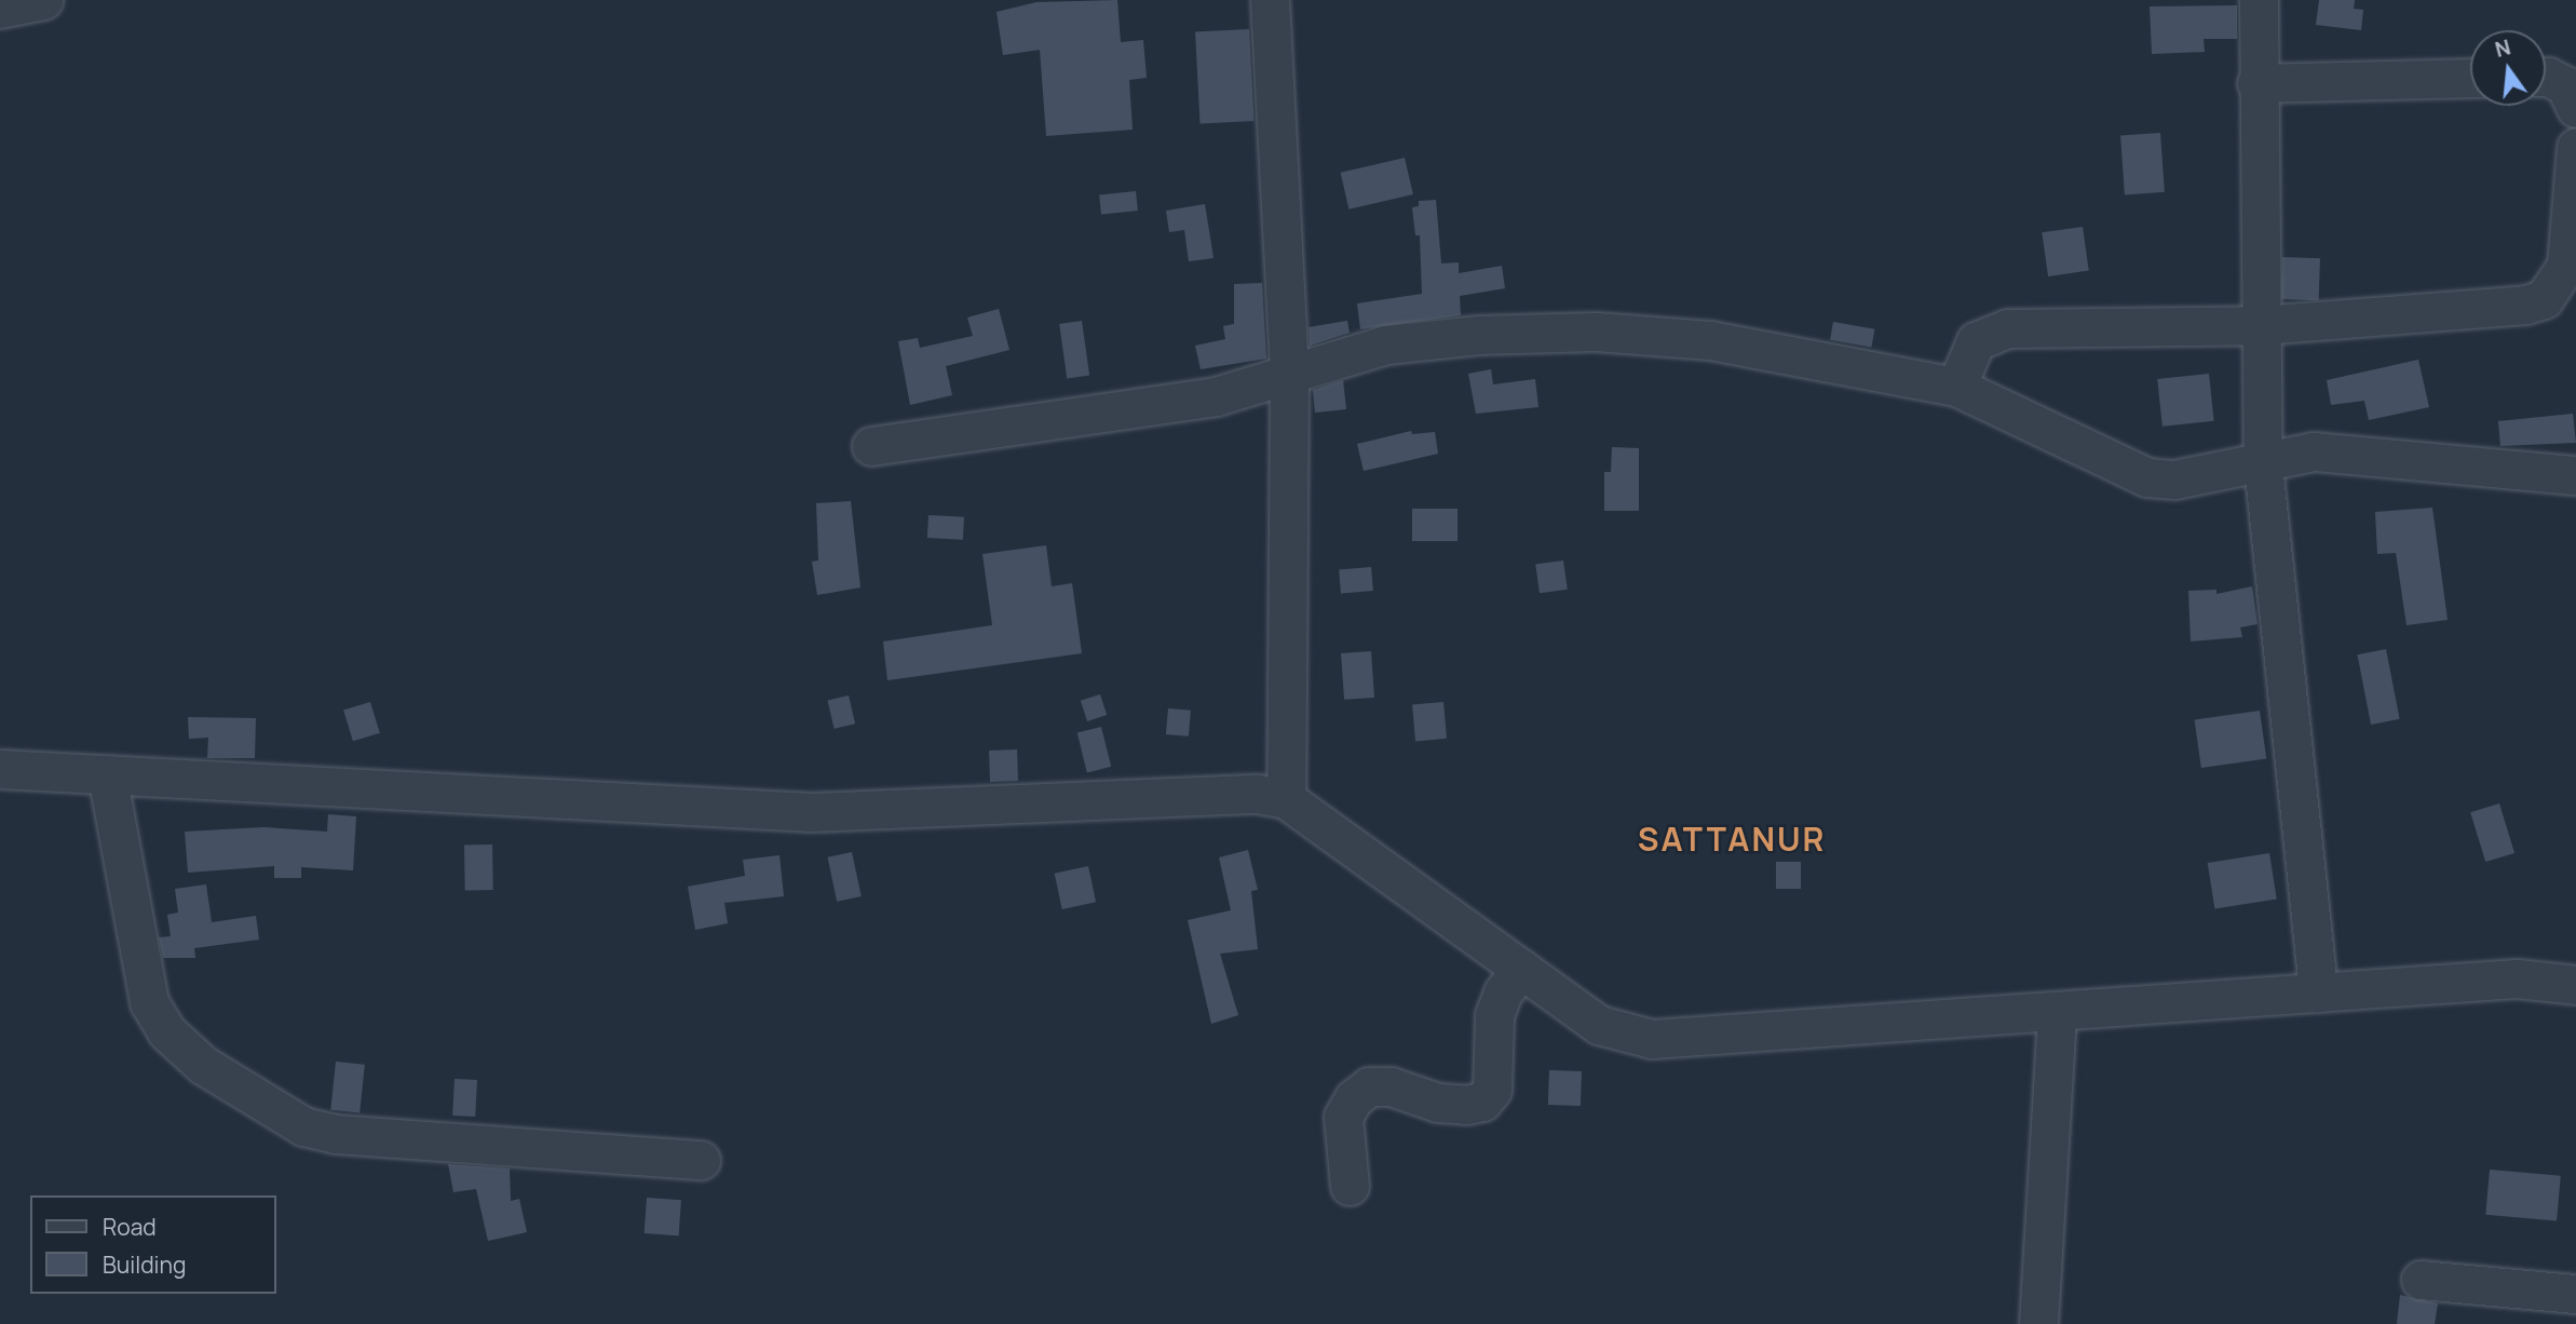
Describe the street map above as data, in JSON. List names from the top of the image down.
{
  "districts": ["SATTANUR"],
  "legend": ["Road", "Building"],
  "north": "top"
}
